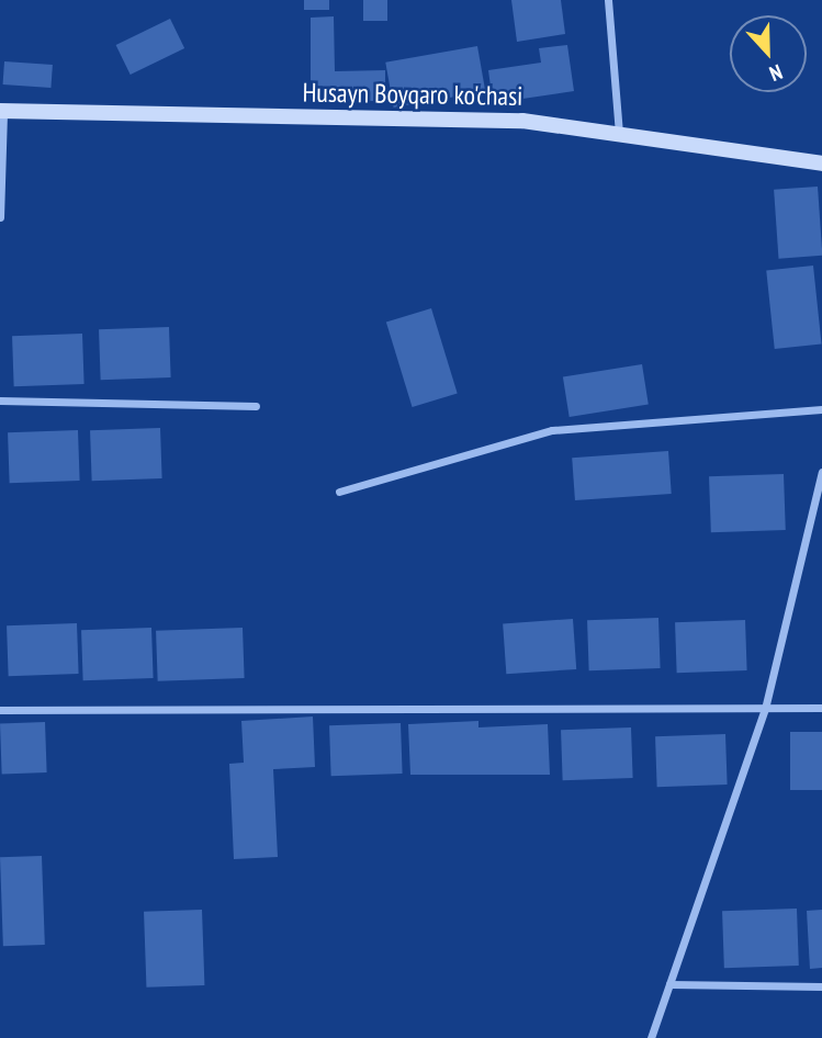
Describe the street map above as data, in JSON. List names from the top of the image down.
{
  "streets": {
    "main road": ["Husayn Boyqaro ko'chasi"]
  },
  "north": "bottom"
}
